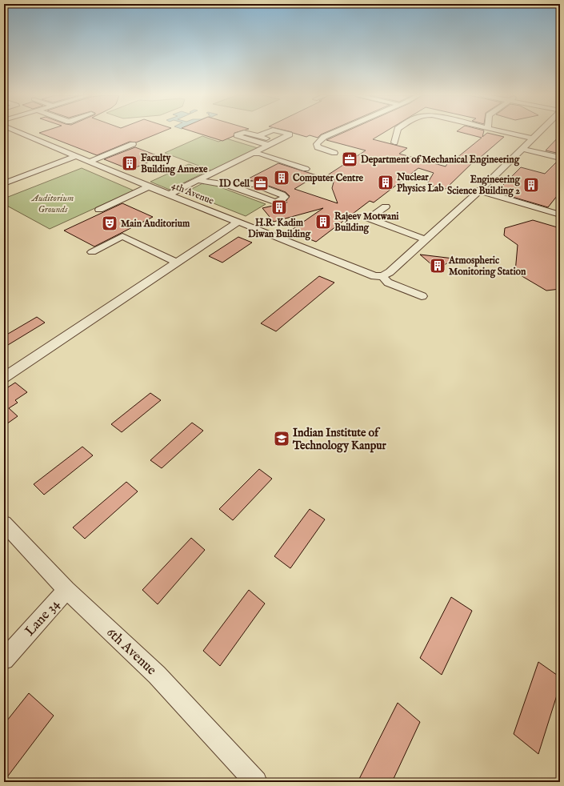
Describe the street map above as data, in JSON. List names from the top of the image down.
{
  "streets": {
    "street": ["4th Avenue", "Lane 34", "6th Avenue"]
  },
  "crossings": [
    ["Lane 34", "6th Avenue"]
  ],
  "parks": ["Auditorium Grounds"],
  "places": {
    "office": ["Department of Mechanical Engineering", "ID Cell"],
    "building": [
      "Faculty Building Annexe",
      "Computer Centre",
      "Nuclear Physics Lab",
      "Engineering Science Building 2",
      "H.R. Kadim Diwan Building",
      "Rajeev Motwani Building",
      "Atmospheric Monitoring Station"
    ],
    "theatre": ["Main Auditorium"],
    "school or university": ["Indian Institute of Technology Kanpur"]
  }
}
